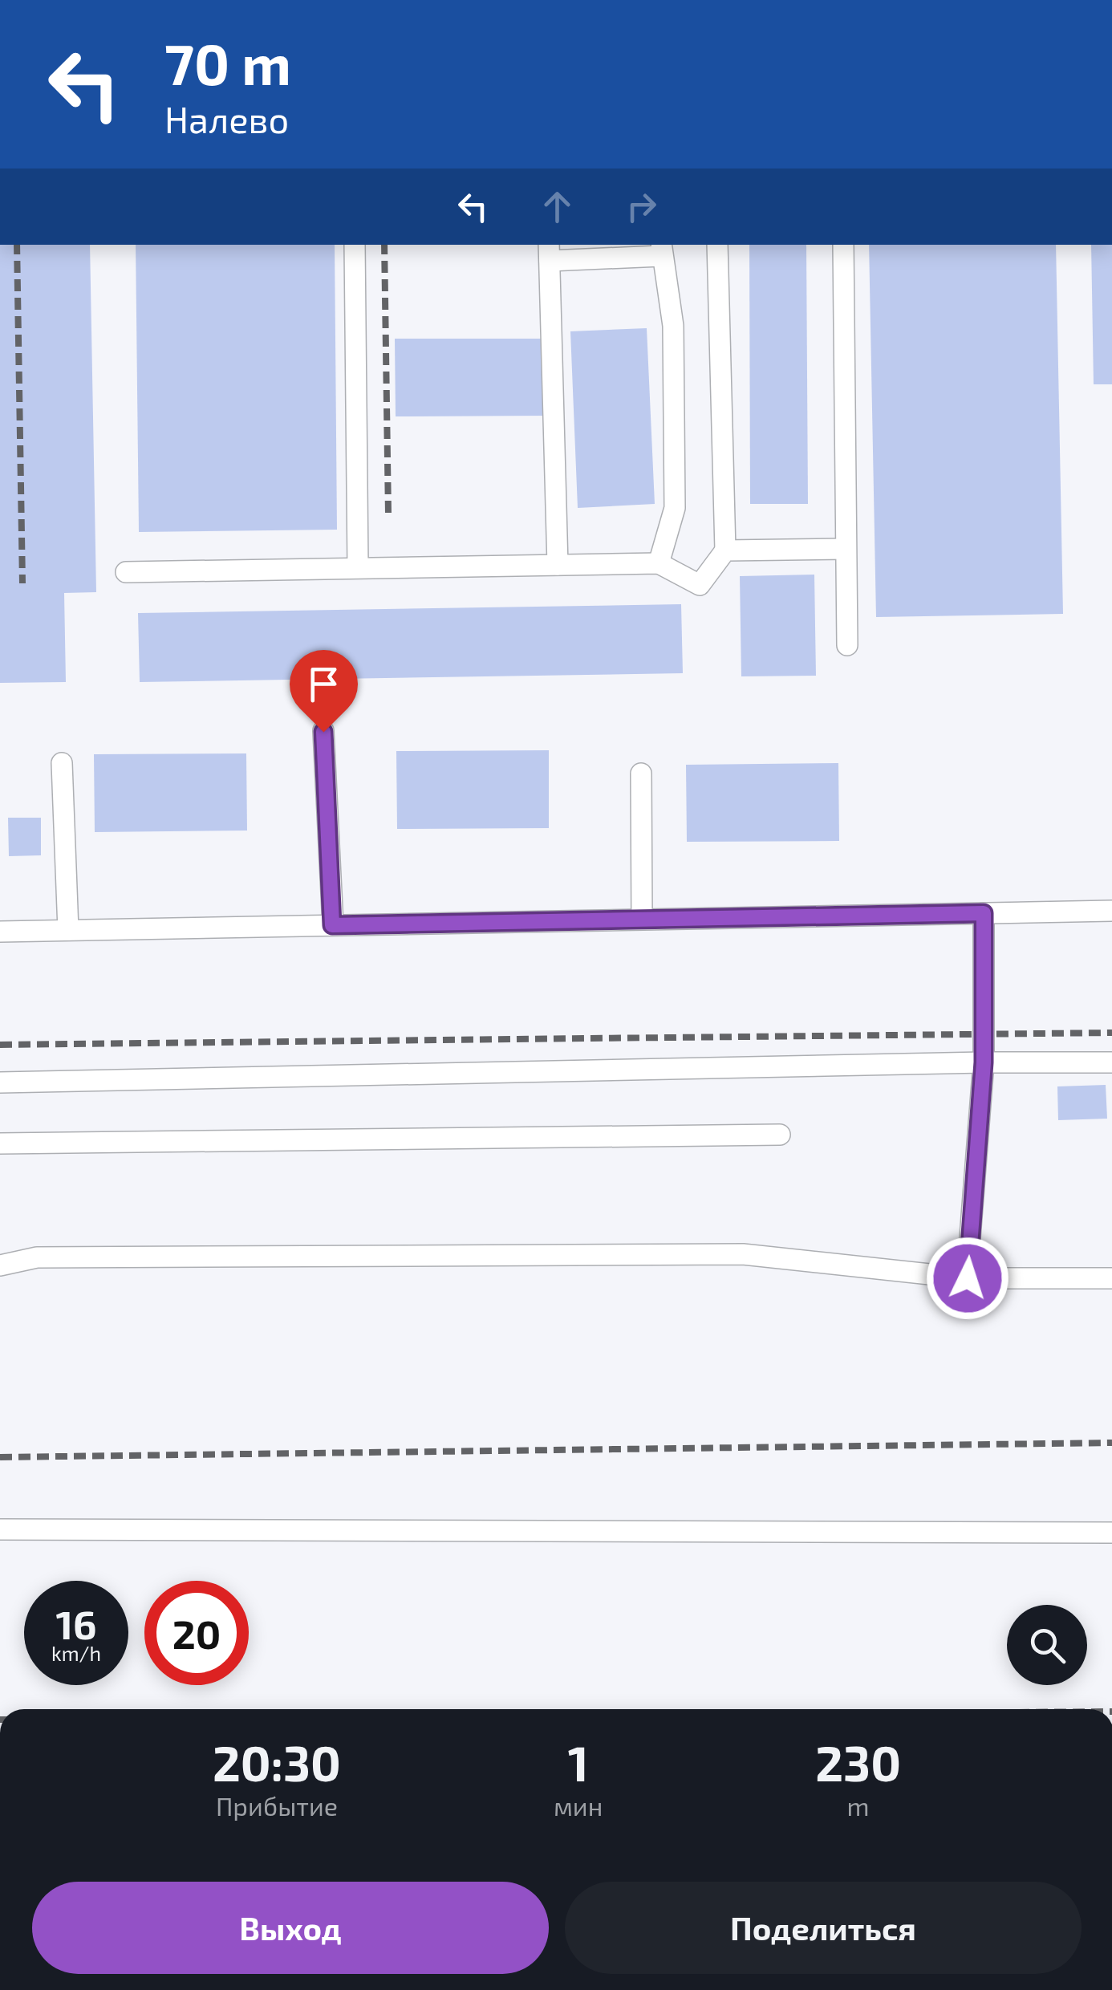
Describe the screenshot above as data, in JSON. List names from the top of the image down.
{
  "page": {
    "turn": ["70 m", "Налево"],
    "speed": "16 km/h",
    "limit": "20",
    "eta": [
      "20:30",
      "Прибытие",
      "1",
      "мин",
      "230",
      "m"
    ],
    "buttons": ["Выход", "Поделиться"]
  }
}
